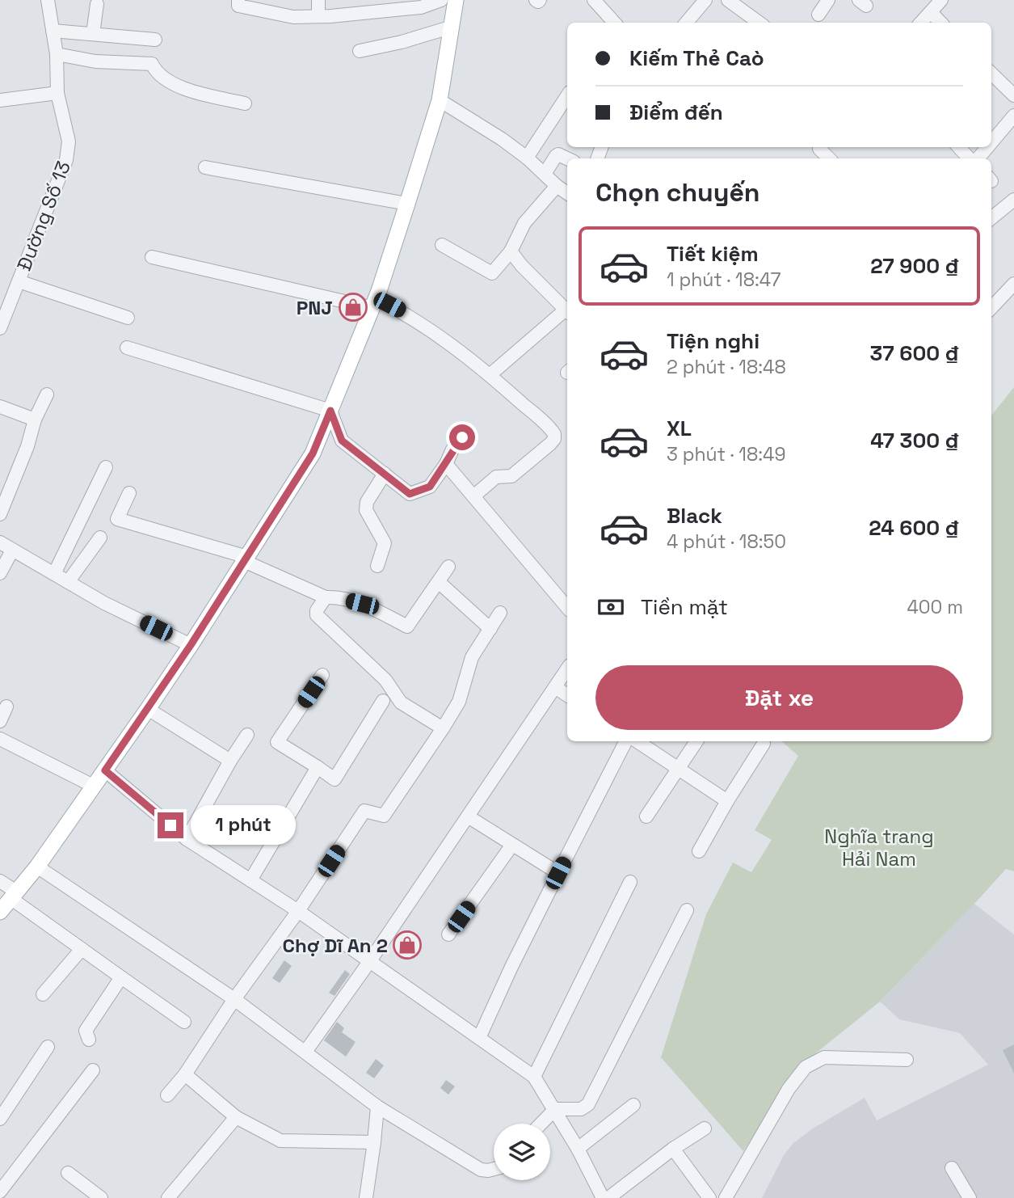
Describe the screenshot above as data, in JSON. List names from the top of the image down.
{
  "streets": {
    "street": ["Đường Số 13"]
  },
  "parks": ["Nghĩa trang Hải Nam"],
  "places": {
    "shop": ["PNJ", "Chợ Dĩ An 2"]
  },
  "page": {
    "banner": ["Kiếm Thẻ Caò", "Điểm đến"],
    "heading": "Chọn chuyến",
    "list": [
      {
        "name": "Tiết kiệm",
        "note": "1 phút · 18:47",
        "value": "27 900 ₫"
      },
      {
        "name": "Tiện nghi",
        "note": "2 phút · 18:48",
        "value": "37 600 ₫"
      },
      {
        "name": "XL",
        "note": "3 phút · 18:49",
        "value": "47 300 ₫"
      },
      {
        "name": "Black",
        "note": "4 phút · 18:50",
        "value": "24 600 ₫"
      }
    ],
    "pay": ["Tiền mặt", "400 m"],
    "buttons": "Đặt xe",
    "bubble": "1 phút"
  }
}
